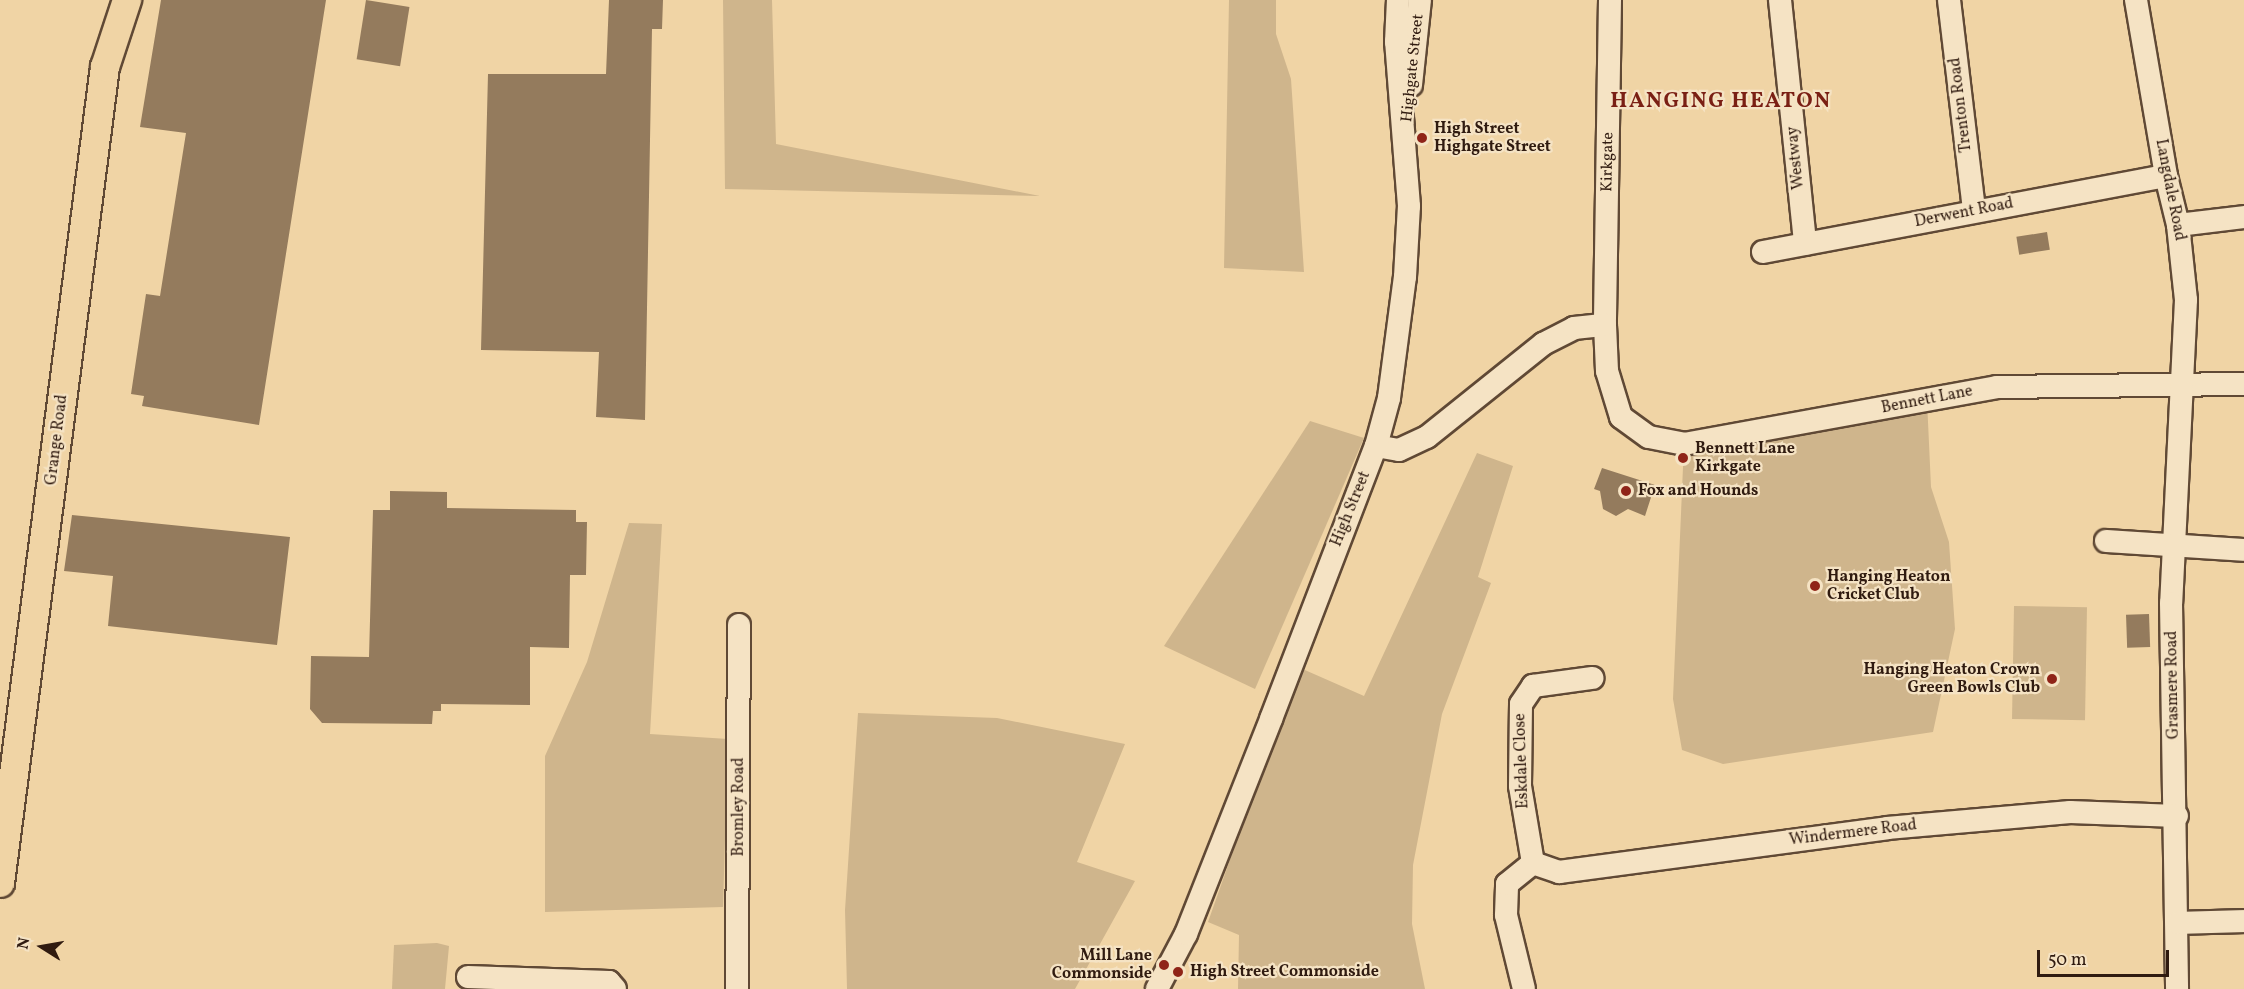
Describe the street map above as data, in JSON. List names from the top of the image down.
{
  "streets": {
    "main road": ["Grange Road"],
    "street": [
      "Highgate Street",
      "Trenton Road",
      "Westway",
      "Kirkgate",
      "Langdale Road",
      "Derwent Road",
      "Bennett Lane",
      "High Street",
      "Grasmere Road",
      "Eskdale Close",
      "Bromley Road",
      "Windermere Road"
    ]
  },
  "crossings": [
    ["Highgate Street", "High Street"],
    ["Trenton Road", "Derwent Road"],
    ["Westway", "Derwent Road"],
    ["Kirkgate", "Bennett Lane"],
    ["Langdale Road", "Derwent Road"],
    ["Langdale Road", "Bennett Lane"],
    ["Langdale Road", "Grasmere Road"],
    ["Bennett Lane", "Grasmere Road"],
    ["Grasmere Road", "Windermere Road"],
    ["Eskdale Close", "Windermere Road"]
  ],
  "districts": ["HANGING HEATON"],
  "places": [
    "High Street Highgate Street",
    "Bennett Lane Kirkgate",
    "Fox and Hounds",
    "Hanging Heaton Cricket Club",
    "Hanging Heaton Crown Green Bowls Club",
    "Mill Lane Commonside",
    "High Street Commonside"
  ],
  "scale_bar": "50 m",
  "north": "left"
}
